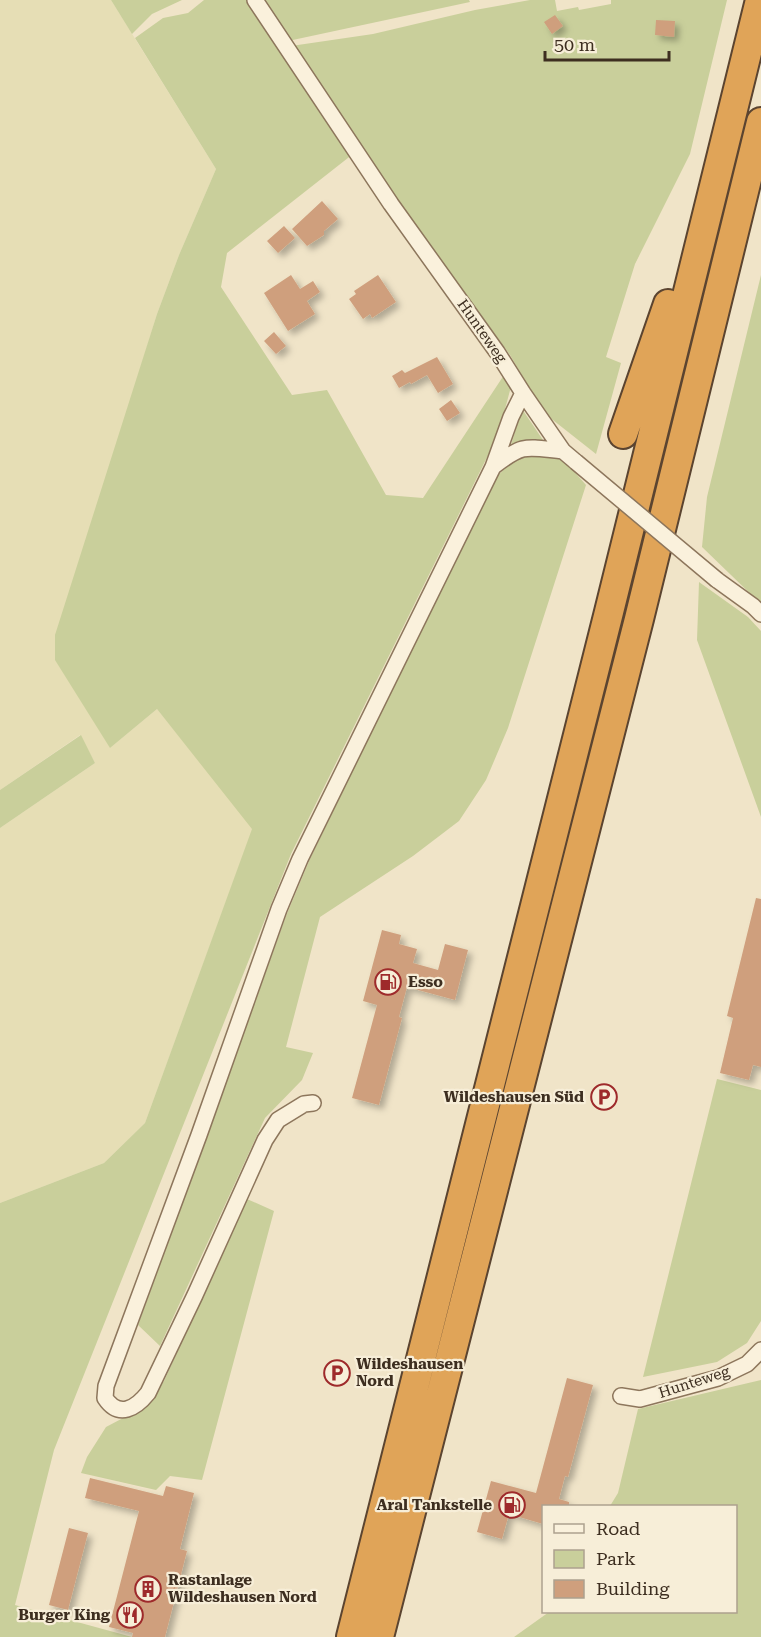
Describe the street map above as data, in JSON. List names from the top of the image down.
{
  "streets": {
    "street": ["Hunteweg"]
  },
  "places": {
    "fuel station": ["Esso", "Aral Tankstelle"],
    "parking": ["Wildeshausen Süd", "Wildeshausen Nord"],
    "building": ["Rastanlage Wildeshausen Nord"],
    "restaurant": ["Burger King"]
  },
  "legend": ["Road", "Park", "Building"],
  "scale_bar": "50 m"
}
